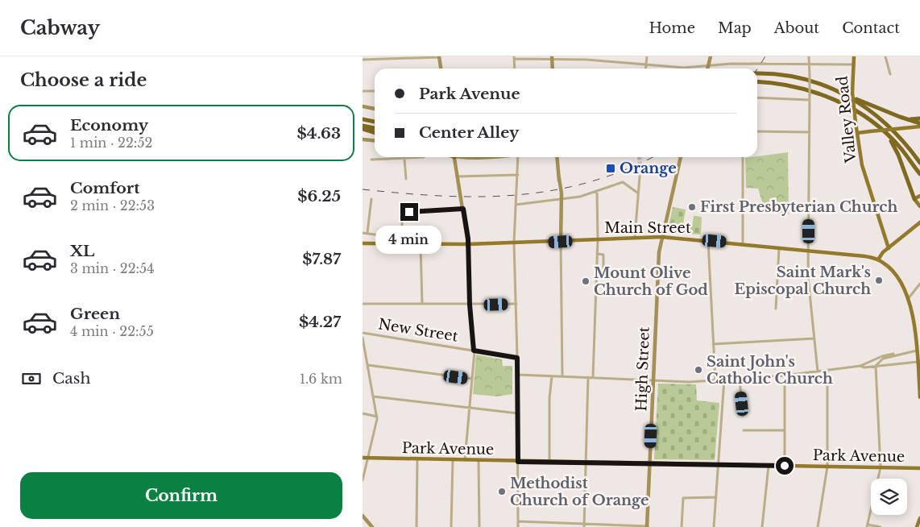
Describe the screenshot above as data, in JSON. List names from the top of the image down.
{
  "streets": {
    "main road": [
      "Valley Road",
      "Main Street",
      "High Street",
      "Park Avenue"
    ],
    "street": ["New Street"]
  },
  "crossings": [
    ["Main Street", "High Street"],
    ["High Street", "Park Avenue"]
  ],
  "places": {
    "transit": ["Orange"],
    "other": [
      "First Presbyterian Church",
      "Saint Mark's Episcopal Church",
      "Mount Olive Church of God",
      "Saint John's Catholic Church",
      "Methodist Church of Orange"
    ]
  },
  "page": {
    "header": "Cabway",
    "nav": [
      "Home",
      "Map",
      "About",
      "Contact"
    ],
    "heading": "Choose a ride",
    "banner": ["Park Avenue", "Center Alley"],
    "list": [
      {
        "name": "Economy",
        "note": "1 min · 22:52",
        "value": "$4.63"
      },
      {
        "name": "Comfort",
        "note": "2 min · 22:53",
        "value": "$6.25"
      },
      {
        "name": "XL",
        "note": "3 min · 22:54",
        "value": "$7.87"
      },
      {
        "name": "Green",
        "note": "4 min · 22:55",
        "value": "$4.27"
      }
    ],
    "bubble": "4 min",
    "pay": ["Cash", "1.6 km"],
    "buttons": "Confirm"
  }
}
